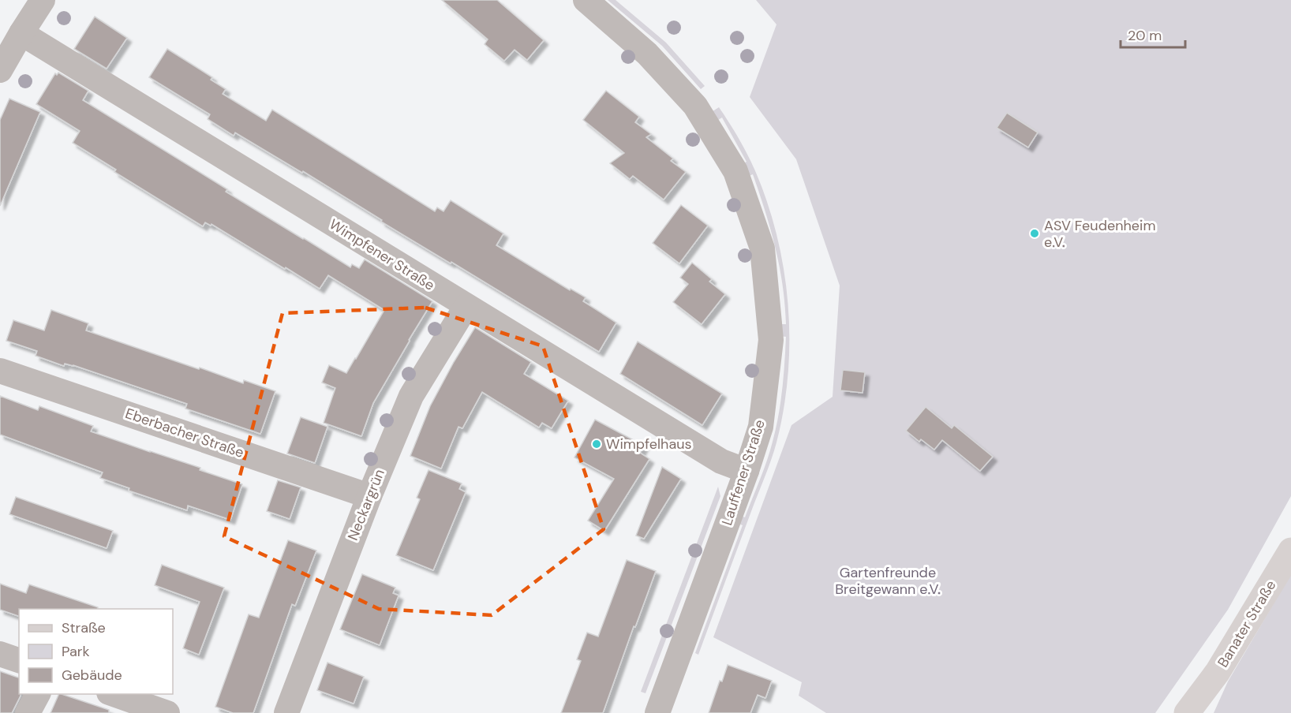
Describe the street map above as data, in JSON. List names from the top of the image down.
{
  "streets": {
    "main road": ["Banater Straße"],
    "street": [
      "Wimpfener Straße",
      "Eberbacher Straße",
      "Lauffener Straße",
      "Neckargrün"
    ]
  },
  "crossings": [
    ["Wimpfener Straße", "Lauffener Straße"],
    ["Wimpfener Straße", "Neckargrün"],
    ["Eberbacher Straße", "Neckargrün"]
  ],
  "parks": ["Gartenfreunde Breitgewann e.V."],
  "places": ["ASV Feudenheim e.V.", "Wimpfelhaus"],
  "legend": ["Straße", "Park", "Gebäude"],
  "scale_bar": "20 m"
}
